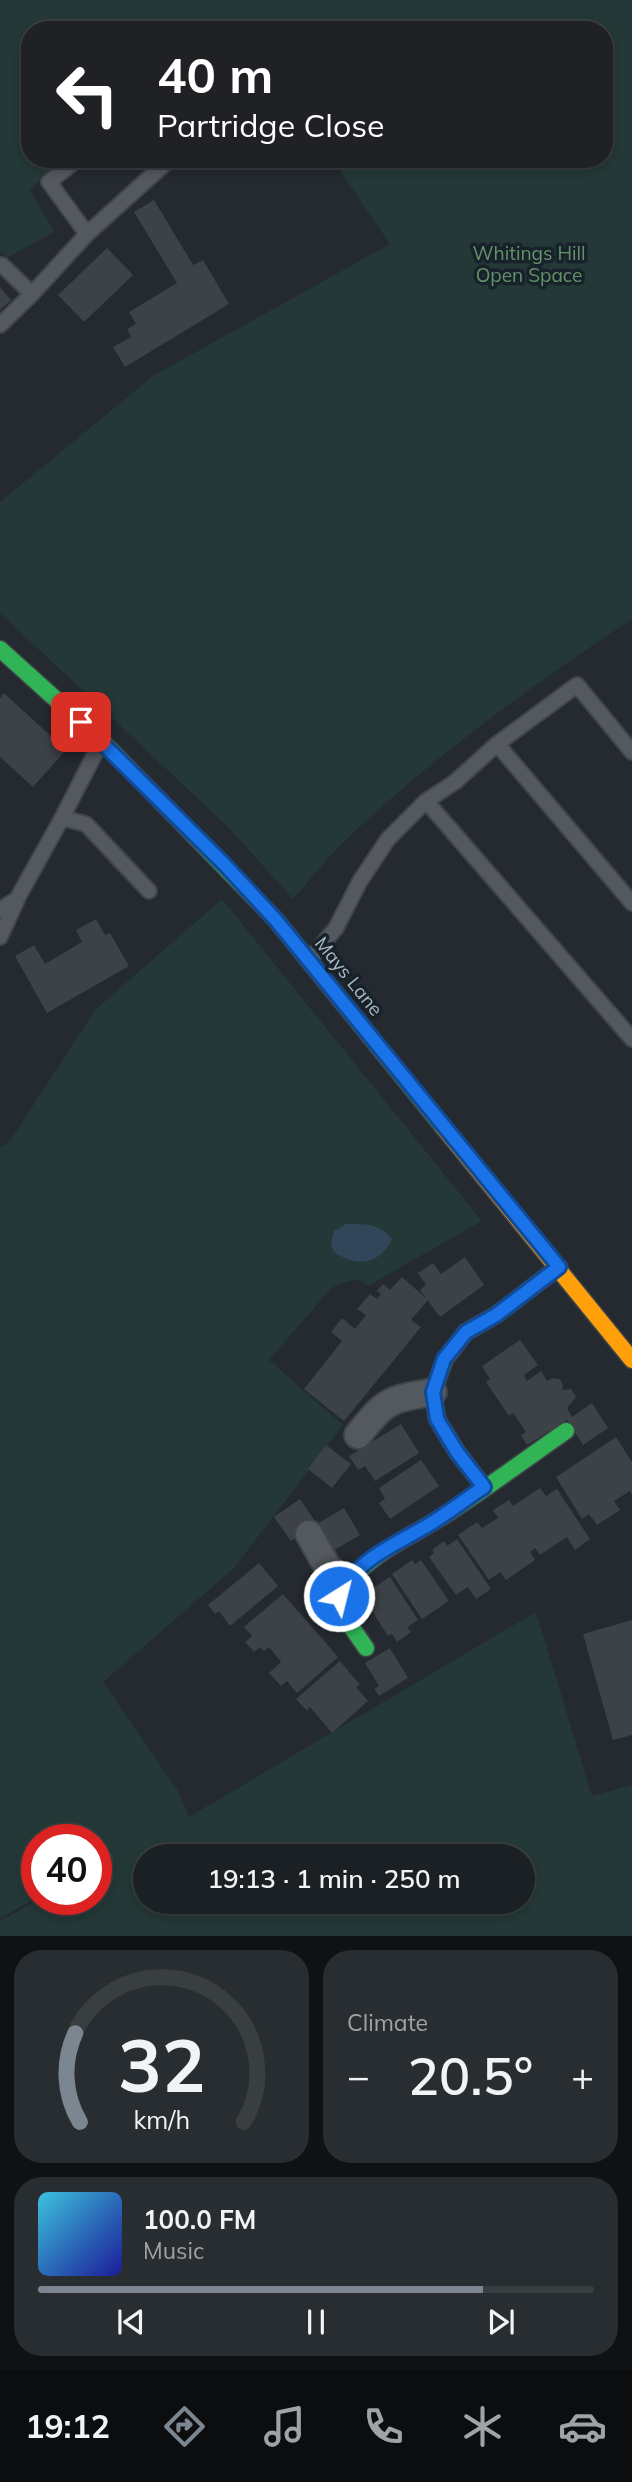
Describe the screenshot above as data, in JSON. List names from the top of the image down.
{
  "streets": {
    "street": ["Mays Lane"]
  },
  "parks": ["Whitings Hill Open Space"],
  "page": {
    "turn": ["40 m", "Partridge Close"],
    "limit": "40",
    "trip": "19:13 · 1 min · 250 m",
    "tile": "Climate",
    "heat": ["−", "20.5°", "+"],
    "song": ["100.0 FM", "Music"],
    "tabs": "19:12",
    "gauge": ["32", "km/h"]
  }
}
